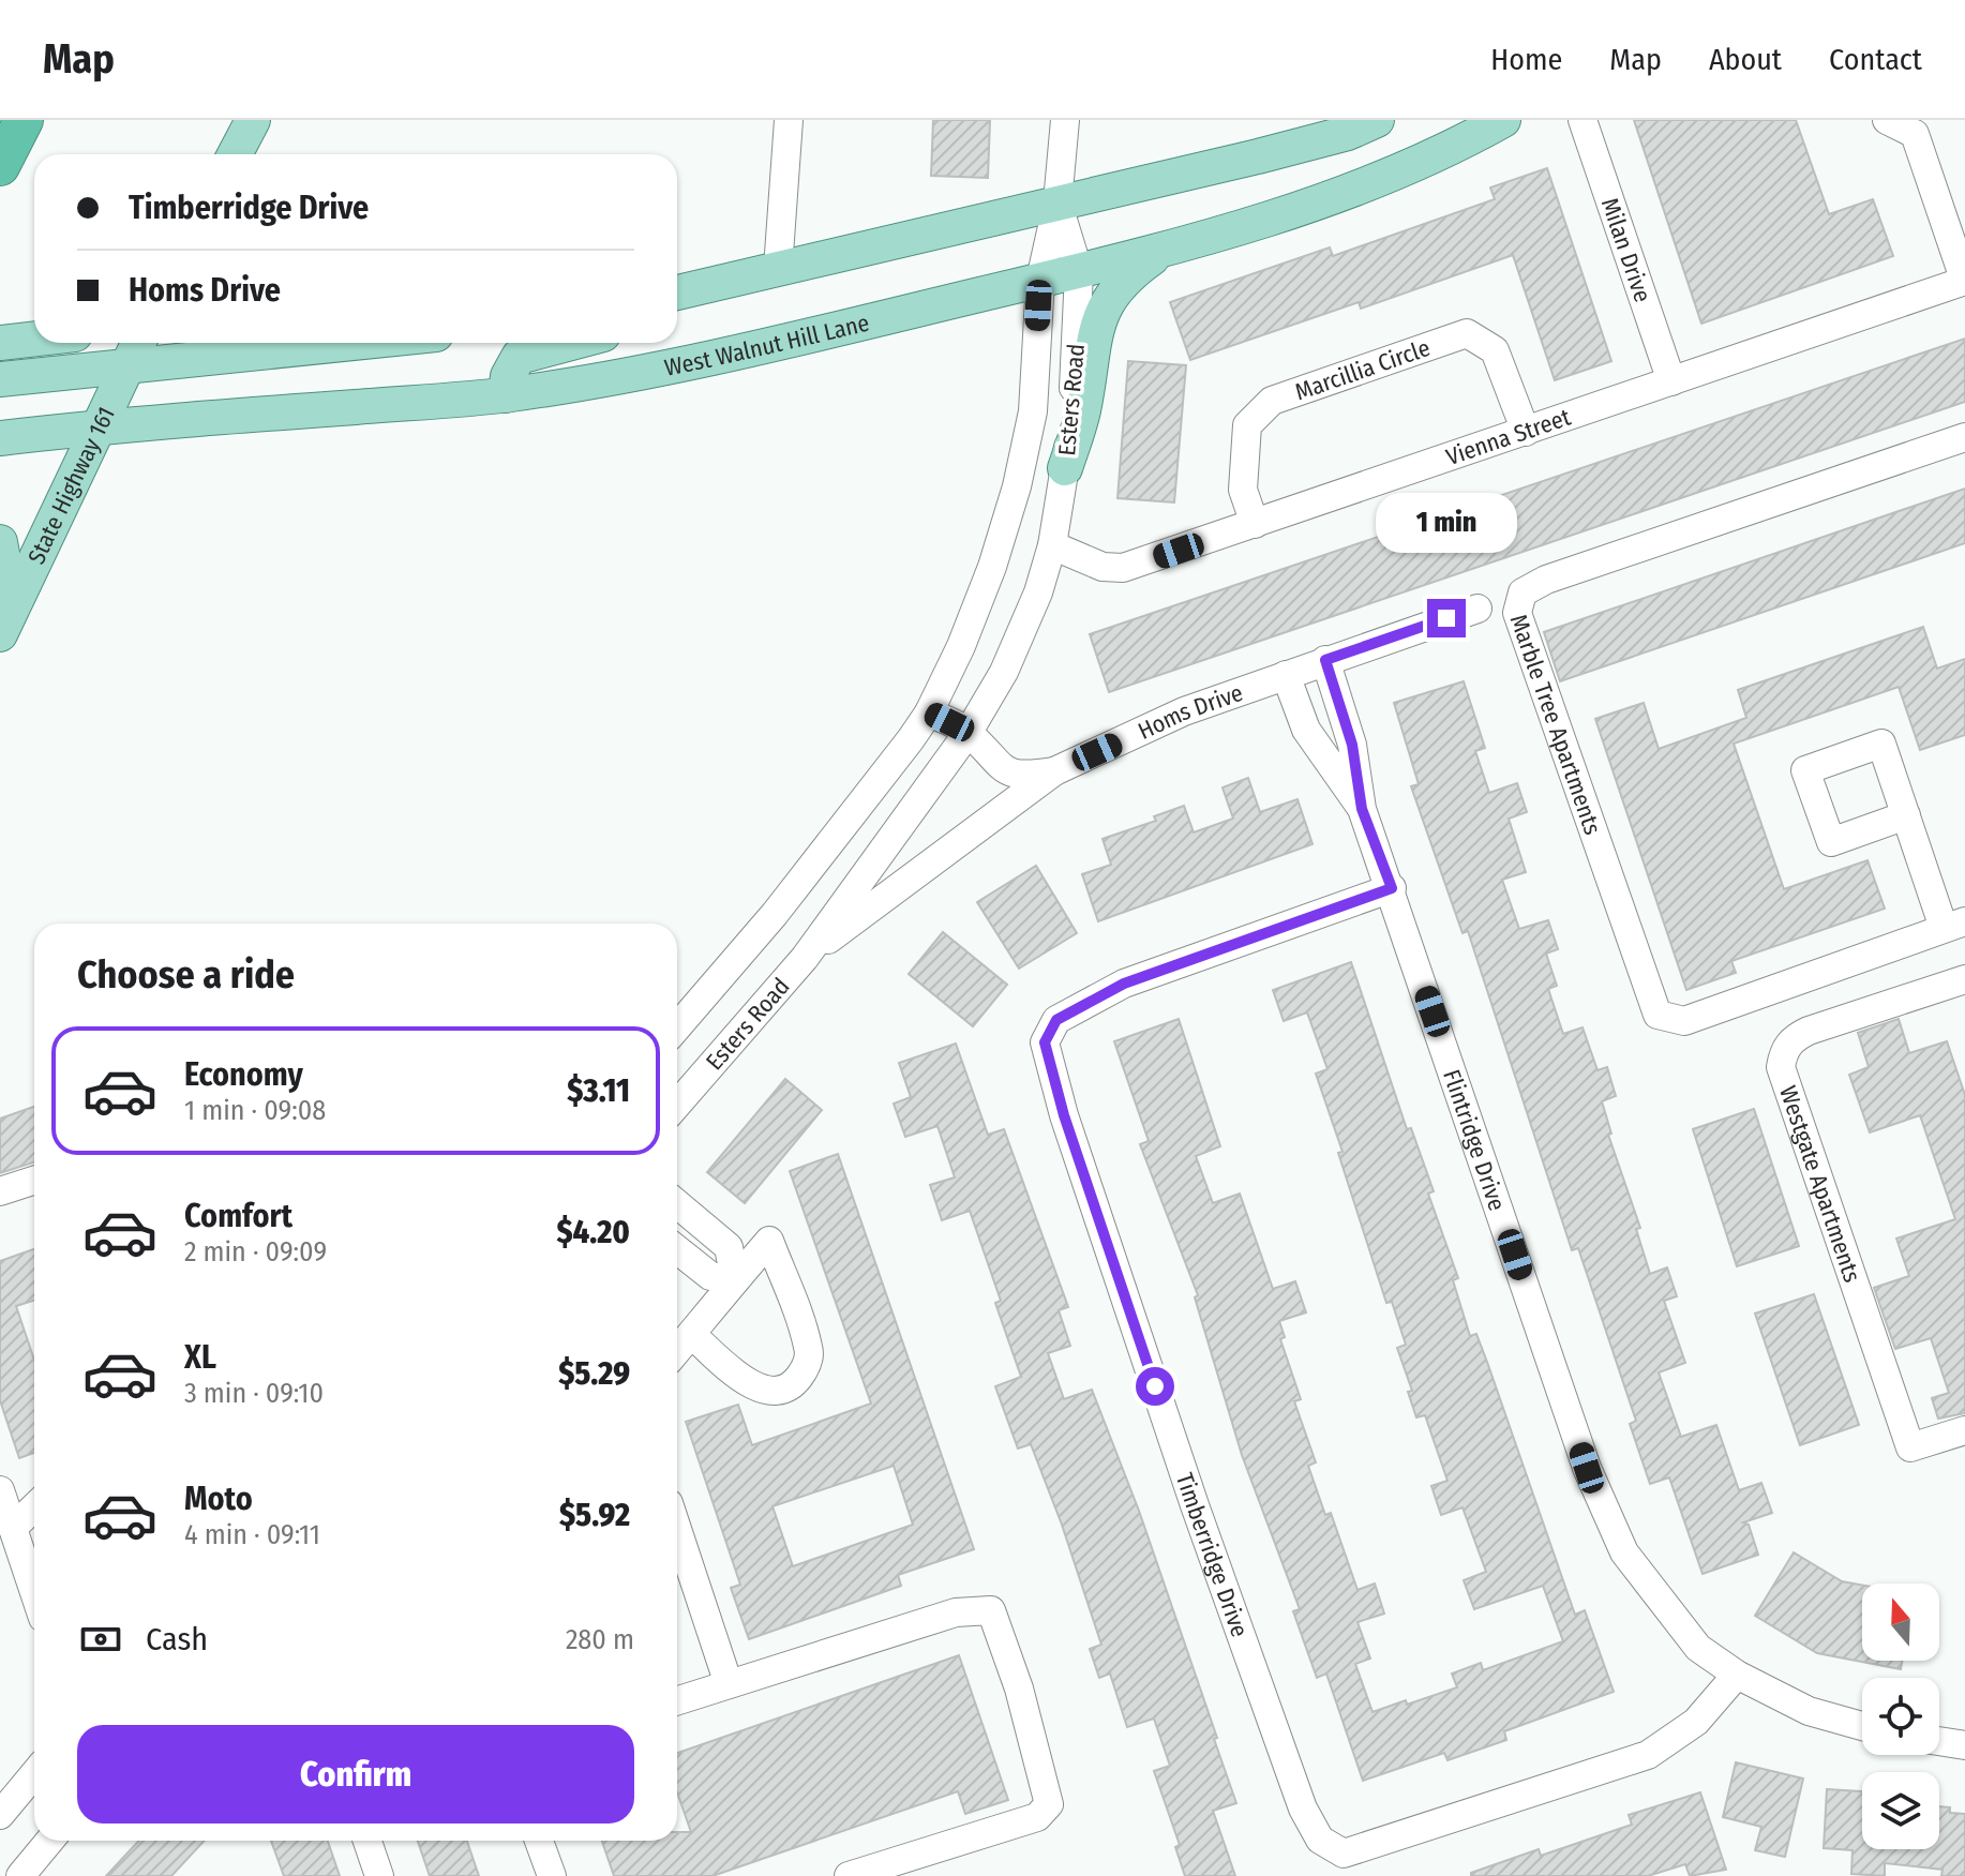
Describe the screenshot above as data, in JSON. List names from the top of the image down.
{
  "streets": {
    "main road": ["West Walnut Hill Lane", "State Highway 161"],
    "street": [
      "Milan Drive",
      "Marcillia Circle",
      "Esters Road",
      "Vienna Street",
      "Homs Drive",
      "Marble Tree Apartments",
      "Flintridge Drive",
      "Westgate Apartments",
      "Timberridge Drive"
    ]
  },
  "crossings": [
    ["Milan Drive", "Vienna Street"],
    ["West Walnut Hill Lane", "Esters Road"],
    ["West Walnut Hill Lane", "State Highway 161"],
    ["Marcillia Circle", "Vienna Street"],
    ["Esters Road", "Vienna Street"],
    ["Esters Road", "Homs Drive"],
    ["Homs Drive", "Flintridge Drive"],
    ["Flintridge Drive", "Timberridge Drive"]
  ],
  "north": "top",
  "page": {
    "header": "Map",
    "nav": [
      "Home",
      "Map",
      "About",
      "Contact"
    ],
    "banner": ["Timberridge Drive", "Homs Drive"],
    "bubble": "1 min",
    "heading": "Choose a ride",
    "list": [
      {
        "name": "Economy",
        "note": "1 min · 09:08",
        "value": "$3.11"
      },
      {
        "name": "Comfort",
        "note": "2 min · 09:09",
        "value": "$4.20"
      },
      {
        "name": "XL",
        "note": "3 min · 09:10",
        "value": "$5.29"
      },
      {
        "name": "Moto",
        "note": "4 min · 09:11",
        "value": "$5.92"
      }
    ],
    "pay": ["Cash", "280 m"],
    "buttons": "Confirm"
  }
}
